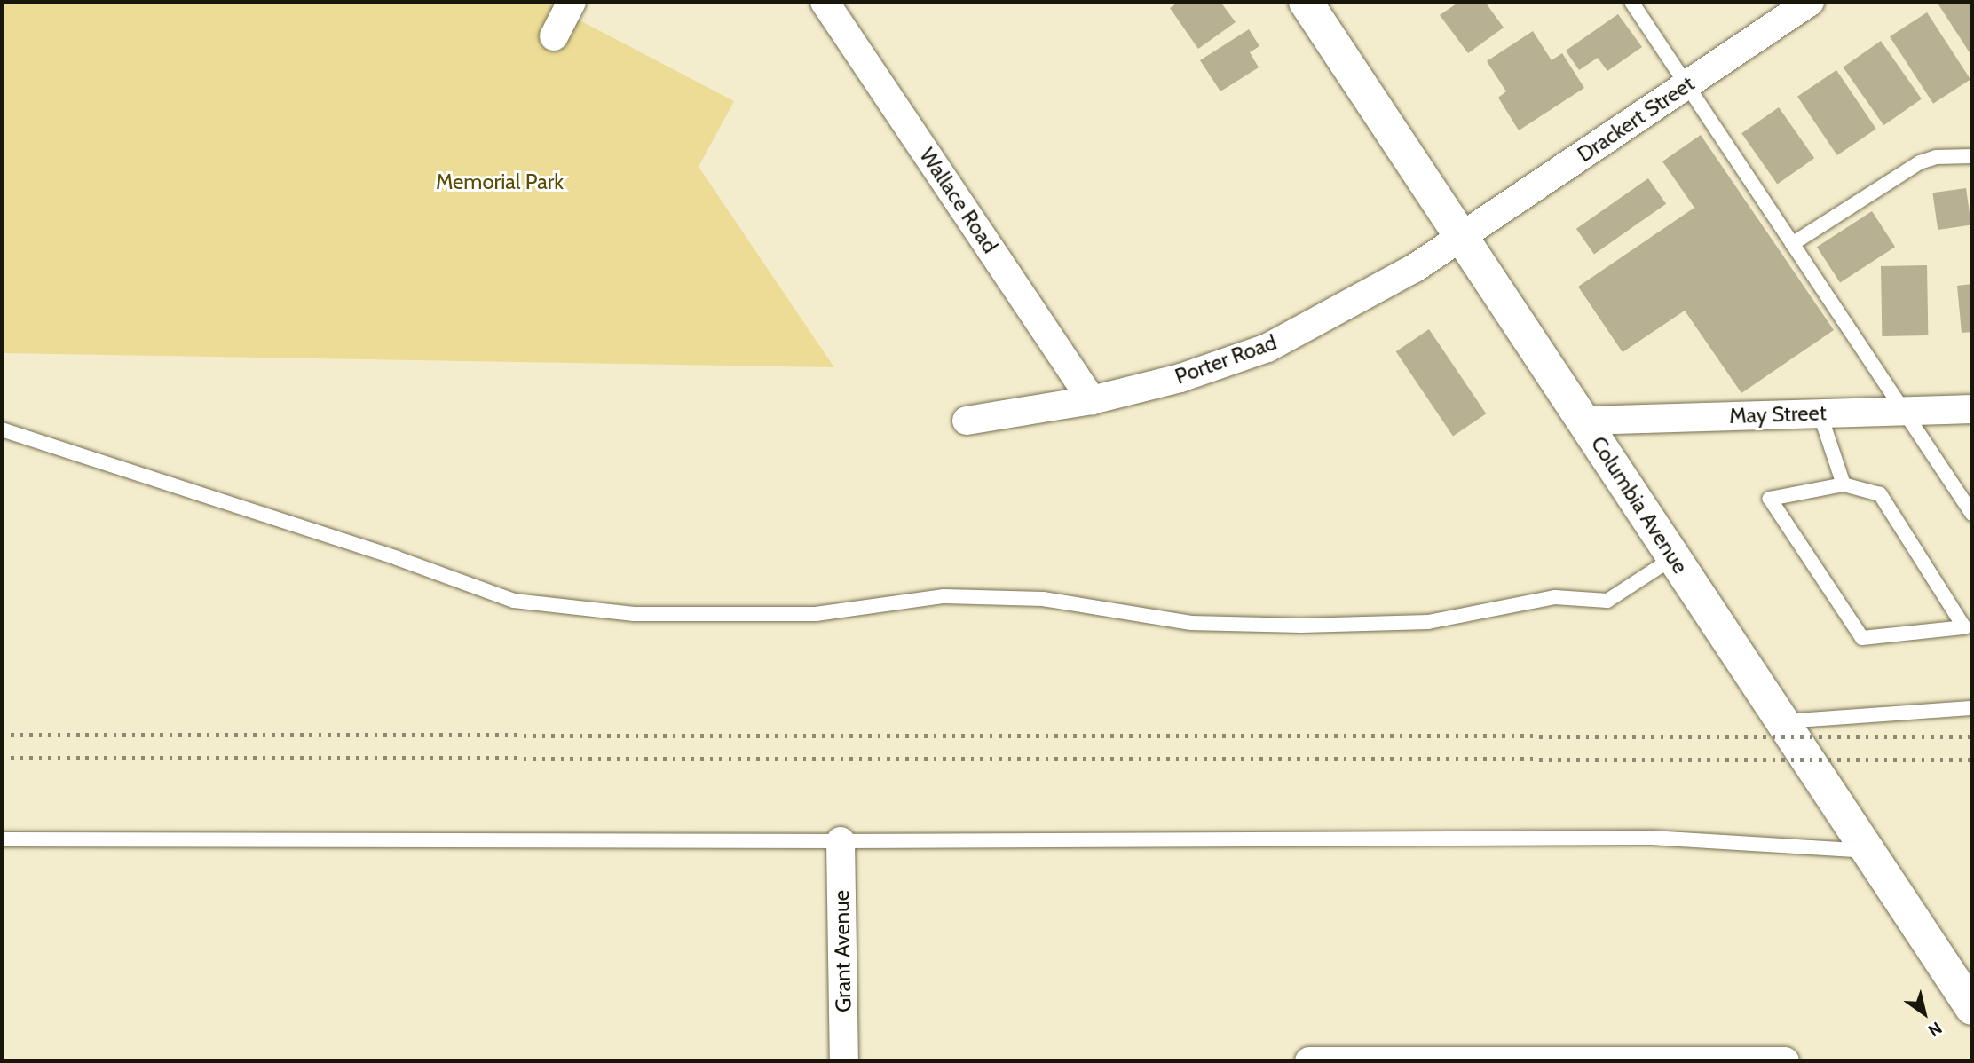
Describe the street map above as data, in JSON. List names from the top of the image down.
{
  "streets": {
    "street": [
      "Drackert Street",
      "Wallace Road",
      "Porter Road",
      "May Street",
      "Columbia Avenue",
      "Grant Avenue"
    ]
  },
  "crossings": [
    ["Drackert Street", "Porter Road"],
    ["Drackert Street", "Columbia Avenue"],
    ["Wallace Road", "Porter Road"],
    ["Porter Road", "Columbia Avenue"],
    ["May Street", "Columbia Avenue"]
  ],
  "parks": ["Memorial Park"],
  "north": "bottom right"
}
